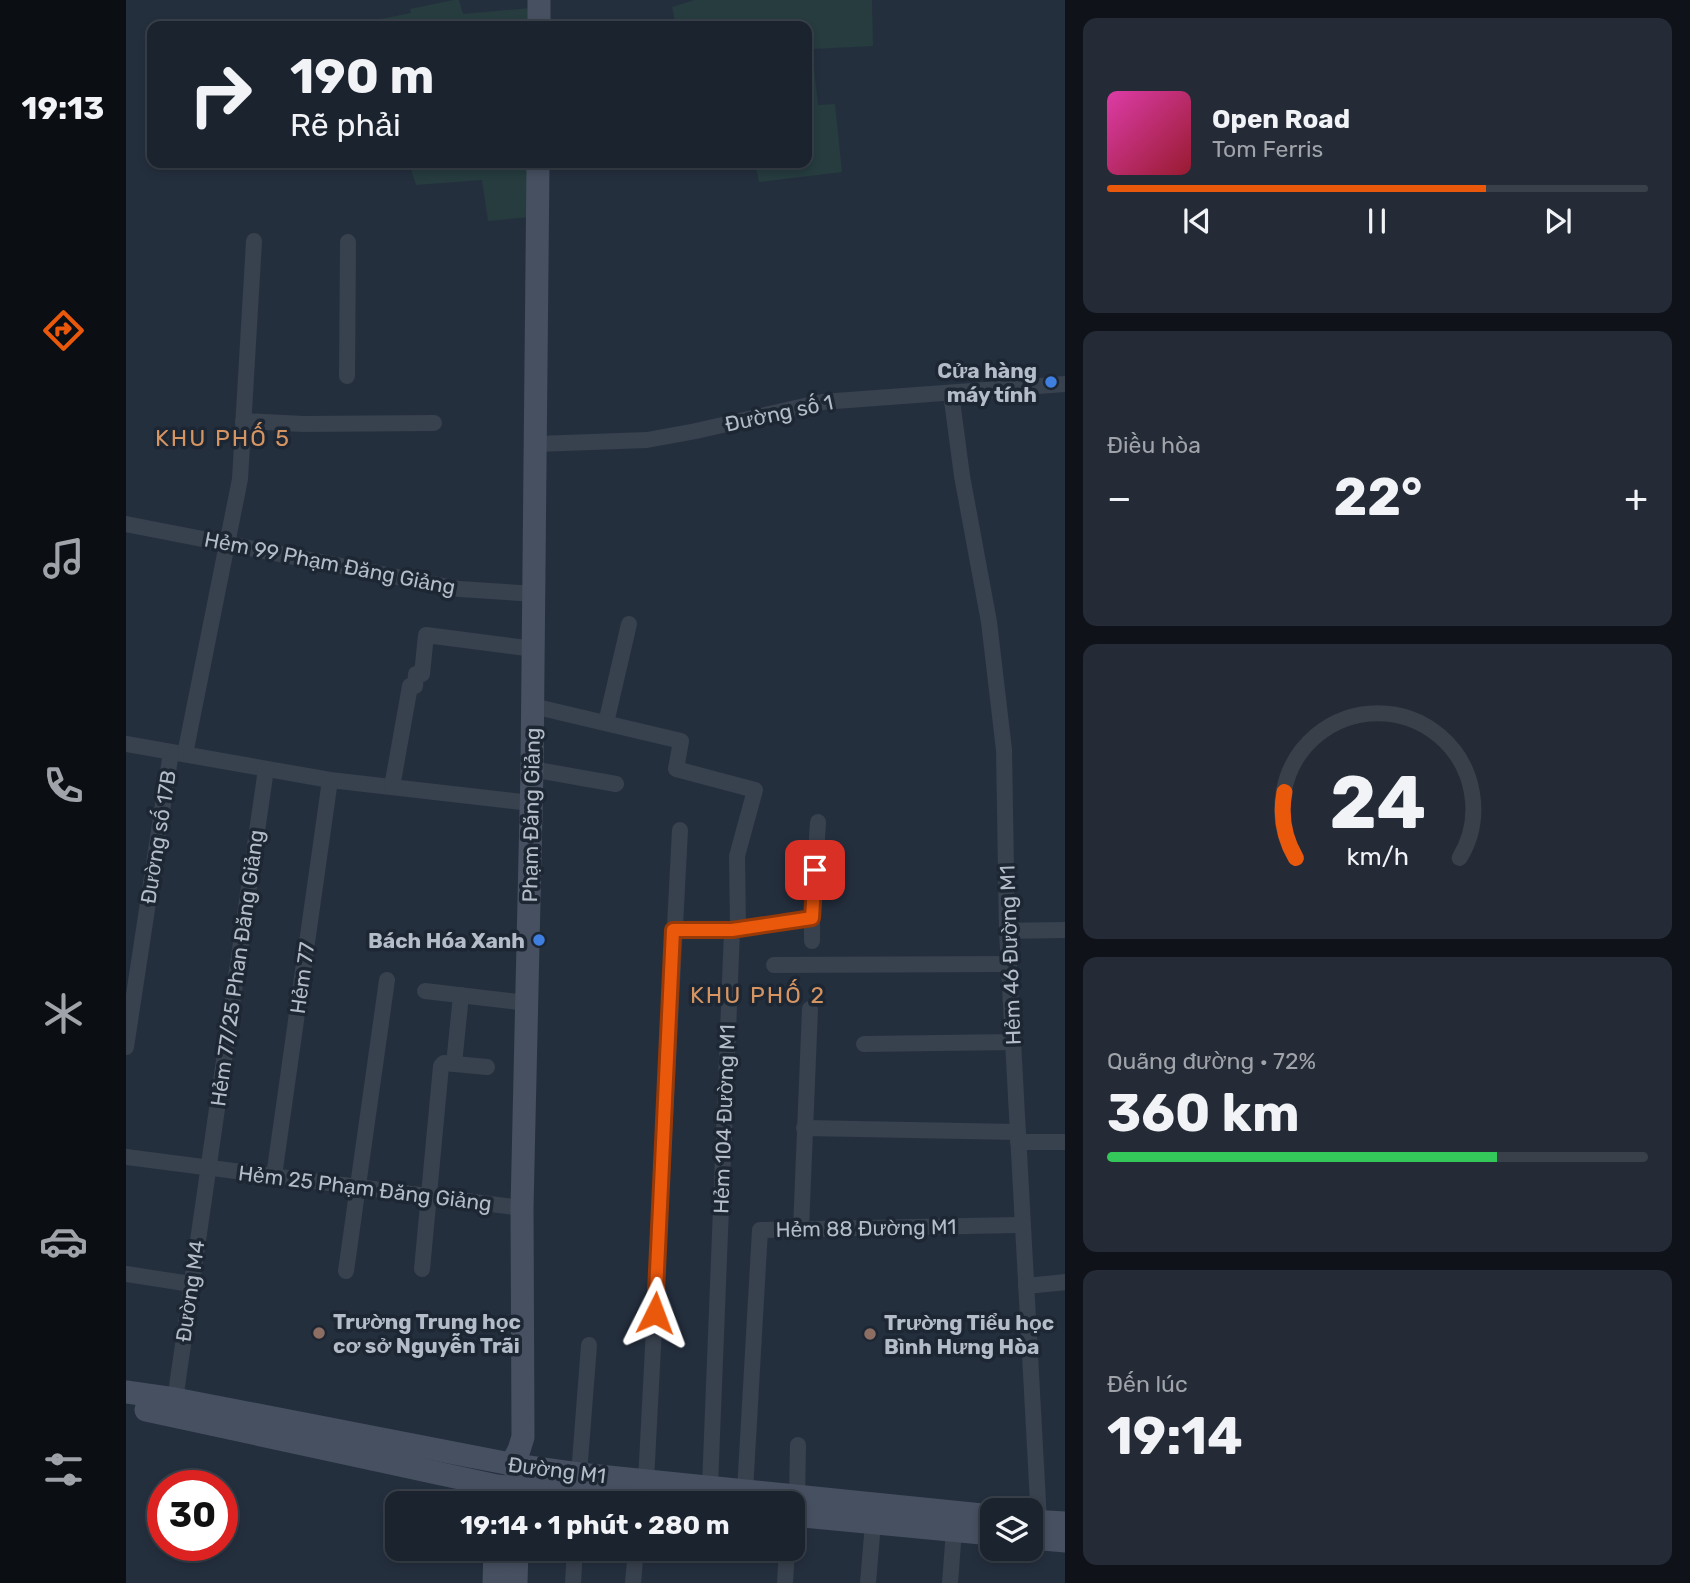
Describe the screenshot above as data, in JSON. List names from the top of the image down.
{
  "streets": {
    "street": [
      "Đường số 1",
      "Hẻm 99 Phạm Đăng Giảng",
      "Phạm Đăng Giảng",
      "Đường số 17B",
      "Hẻm 46 Đường M1",
      "Hẻm 77/25 Phan Đăng Giảng",
      "Hẻm 77",
      "Hẻm 104 Đường M1",
      "Hẻm 25 Phạm Đăng Giảng",
      "Hẻm 88 Đường M1",
      "Đường M4",
      "Đường M1"
    ]
  },
  "crossings": [
    ["Đường số 1", "Phạm Đăng Giảng"],
    ["Đường số 1", "Hẻm 46 Đường M1"],
    ["Hẻm 99 Phạm Đăng Giảng", "Phạm Đăng Giảng"],
    ["Hẻm 99 Phạm Đăng Giảng", "Đường số 17B"],
    ["Phạm Đăng Giảng", "Hẻm 25 Phạm Đăng Giảng"],
    ["Phạm Đăng Giảng", "Đường M1"],
    ["Hẻm 46 Đường M1", "Hẻm 88 Đường M1"],
    ["Hẻm 77/25 Phan Đăng Giảng", "Hẻm 25 Phạm Đăng Giảng"],
    ["Hẻm 77/25 Phan Đăng Giảng", "Đường M4"],
    ["Hẻm 77", "Hẻm 25 Phạm Đăng Giảng"],
    ["Hẻm 104 Đường M1", "Đường M1"],
    ["Hẻm 25 Phạm Đăng Giảng", "Đường M4"],
    ["Hẻm 88 Đường M1", "Đường M1"],
    ["Đường M4", "Đường M1"]
  ],
  "districts": ["KHU PHỐ 5", "KHU PHỐ 2"],
  "places": [
    "Cửa hàng máy tính",
    "Bách Hóa Xanh",
    "Trường Trung học cơ sở Nguyễn Trãi",
    "Trường Tiểu học Bình Hưng Hòa"
  ],
  "page": {
    "tabs": "19:13",
    "turn": ["190 m", "Rẽ phải"],
    "song": ["Open Road", "Tom Ferris"],
    "tile": [
      "Điều hòa",
      ["Quãng đường · 72%", "360 km"],
      ["Đến lúc", "19:14"]
    ],
    "heat": ["−", "22°", "+"],
    "limit": "30",
    "trip": "19:14 · 1 phút · 280 m",
    "gauge": ["24", "km/h"]
  }
}
